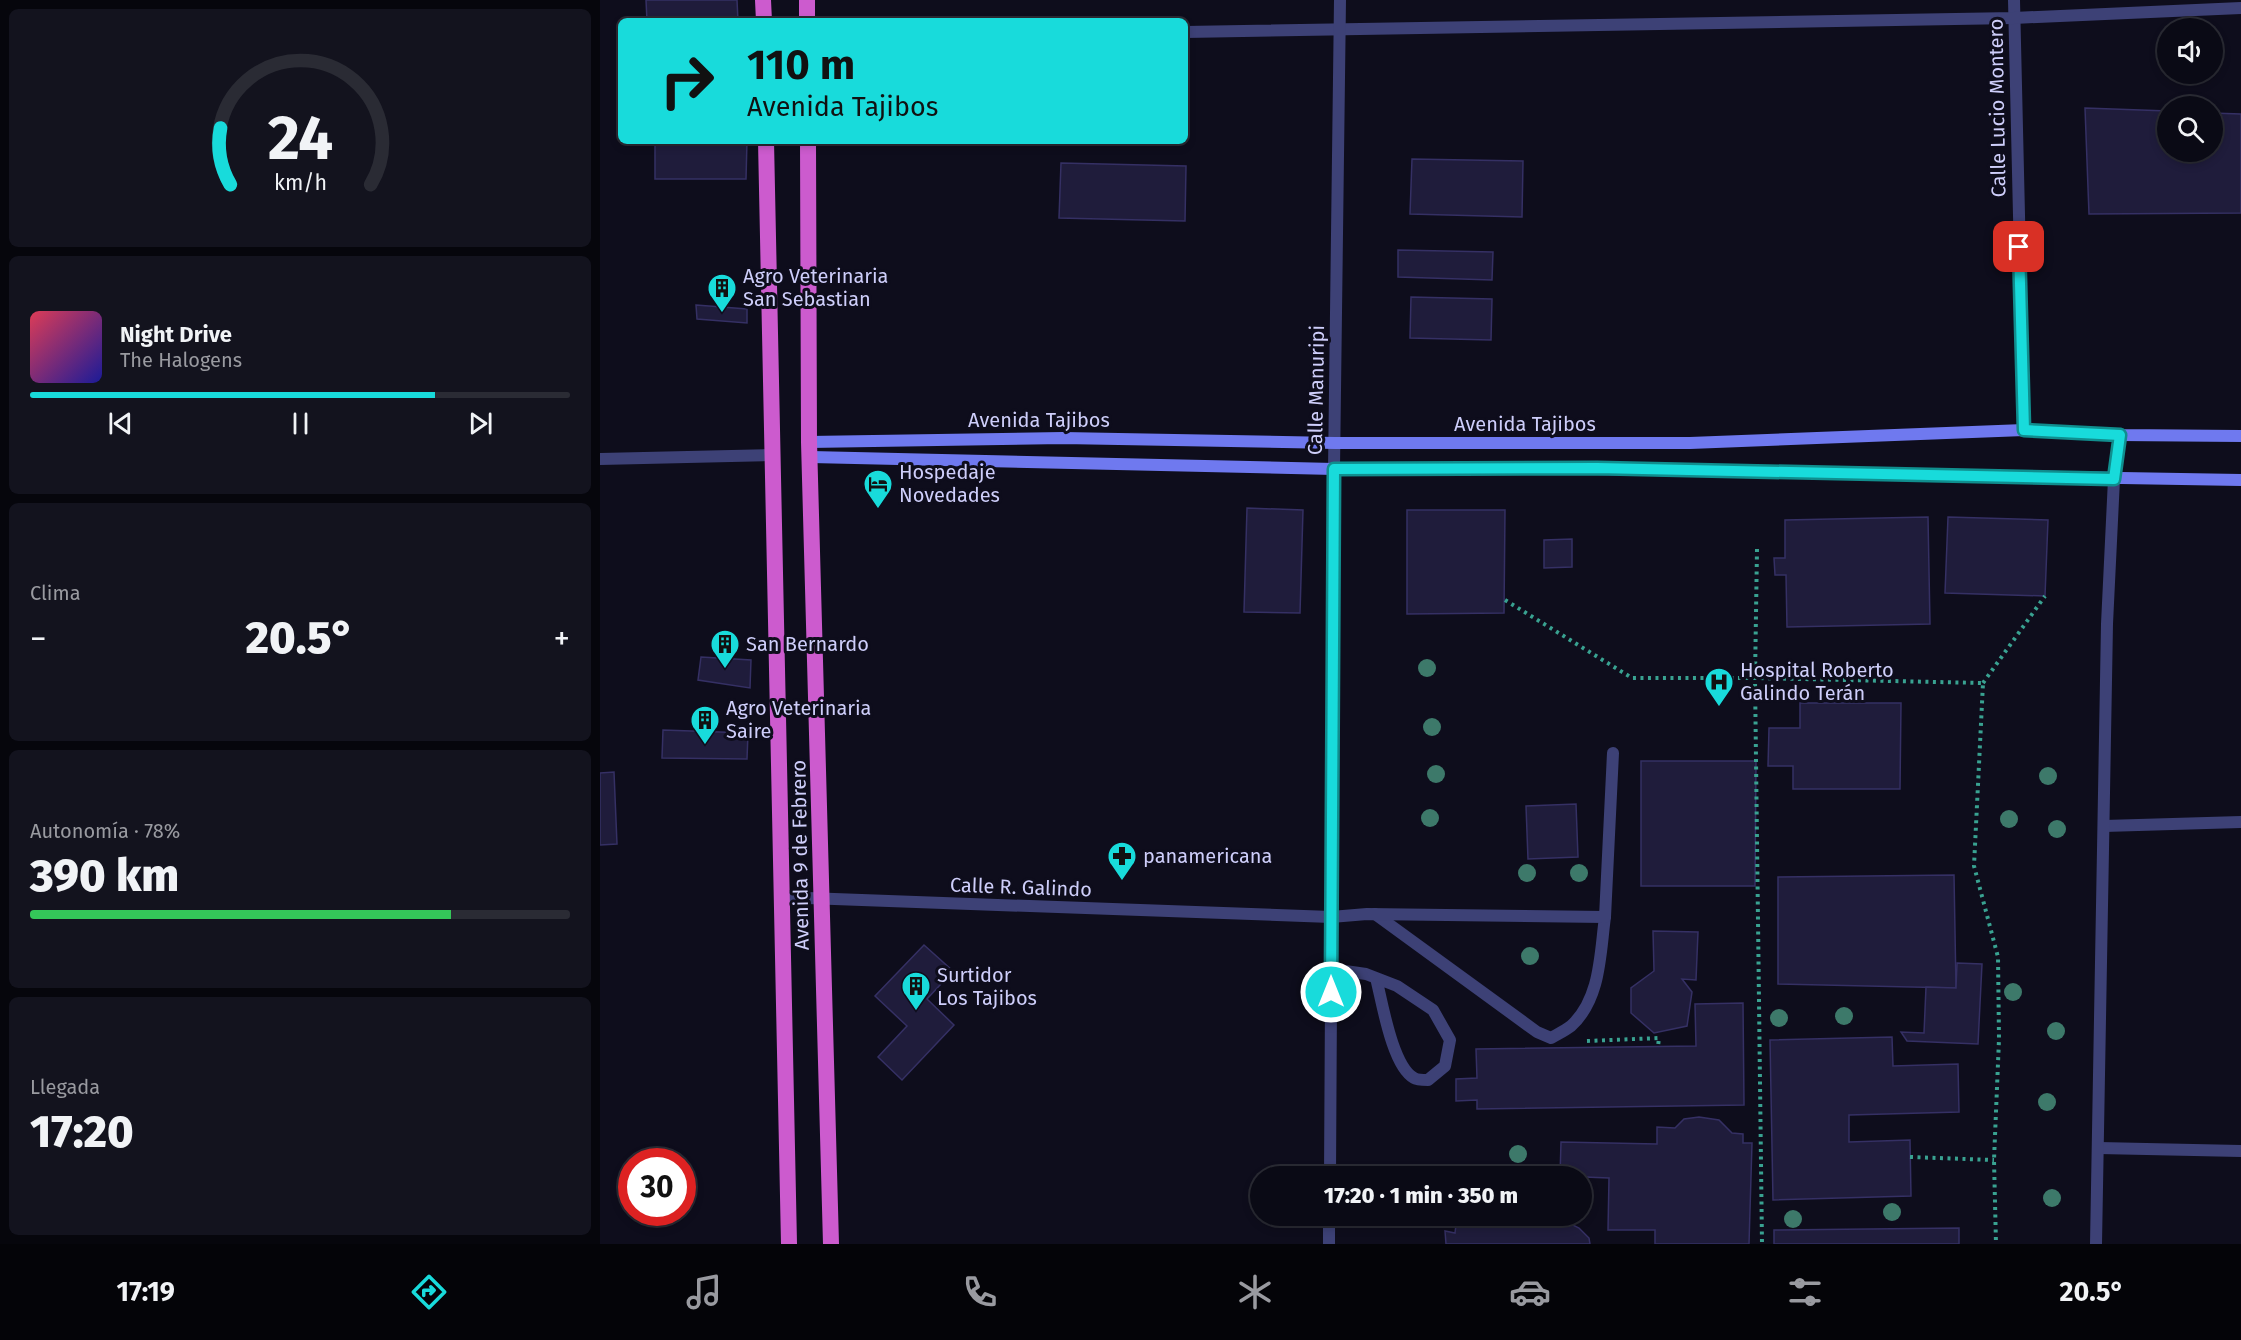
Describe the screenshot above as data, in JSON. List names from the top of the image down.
{
  "streets": {
    "highway": ["Avenida 9 de Febrero"],
    "main road": ["Avenida Tajibos"],
    "street": ["Calle Lucio Montero", "Calle Manuripi", "Calle R. Galindo"]
  },
  "crossings": [
    ["Calle Lucio Montero", "Avenida Tajibos"],
    ["Calle Manuripi", "Avenida Tajibos"],
    ["Calle Manuripi", "Calle R. Galindo"],
    ["Avenida Tajibos", "Avenida 9 de Febrero"],
    ["Avenida 9 de Febrero", "Calle R. Galindo"]
  ],
  "places": {
    "building": [
      "Agro Veterinaria San Sebastian",
      "San Bernardo",
      "Agro Veterinaria Saire",
      "Surtidor Los Tajibos"
    ],
    "hotel": ["Hospedaje Novedades"],
    "hospital": ["Hospital Roberto Galindo Terán"],
    "pharmacy": ["panamericana"]
  },
  "page": {
    "turn": ["110 m", "Avenida Tajibos"],
    "song": ["Night Drive", "The Halogens"],
    "tile": [
      "Clima",
      ["Autonomía · 78%", "390 km"],
      ["Llegada", "17:20"]
    ],
    "heat": ["−", "20.5°", "+"],
    "limit": "30",
    "trip": "17:20 · 1 min · 350 m",
    "tabs": ["17:19", "20.5°"],
    "gauge": ["24", "km/h"]
  }
}
